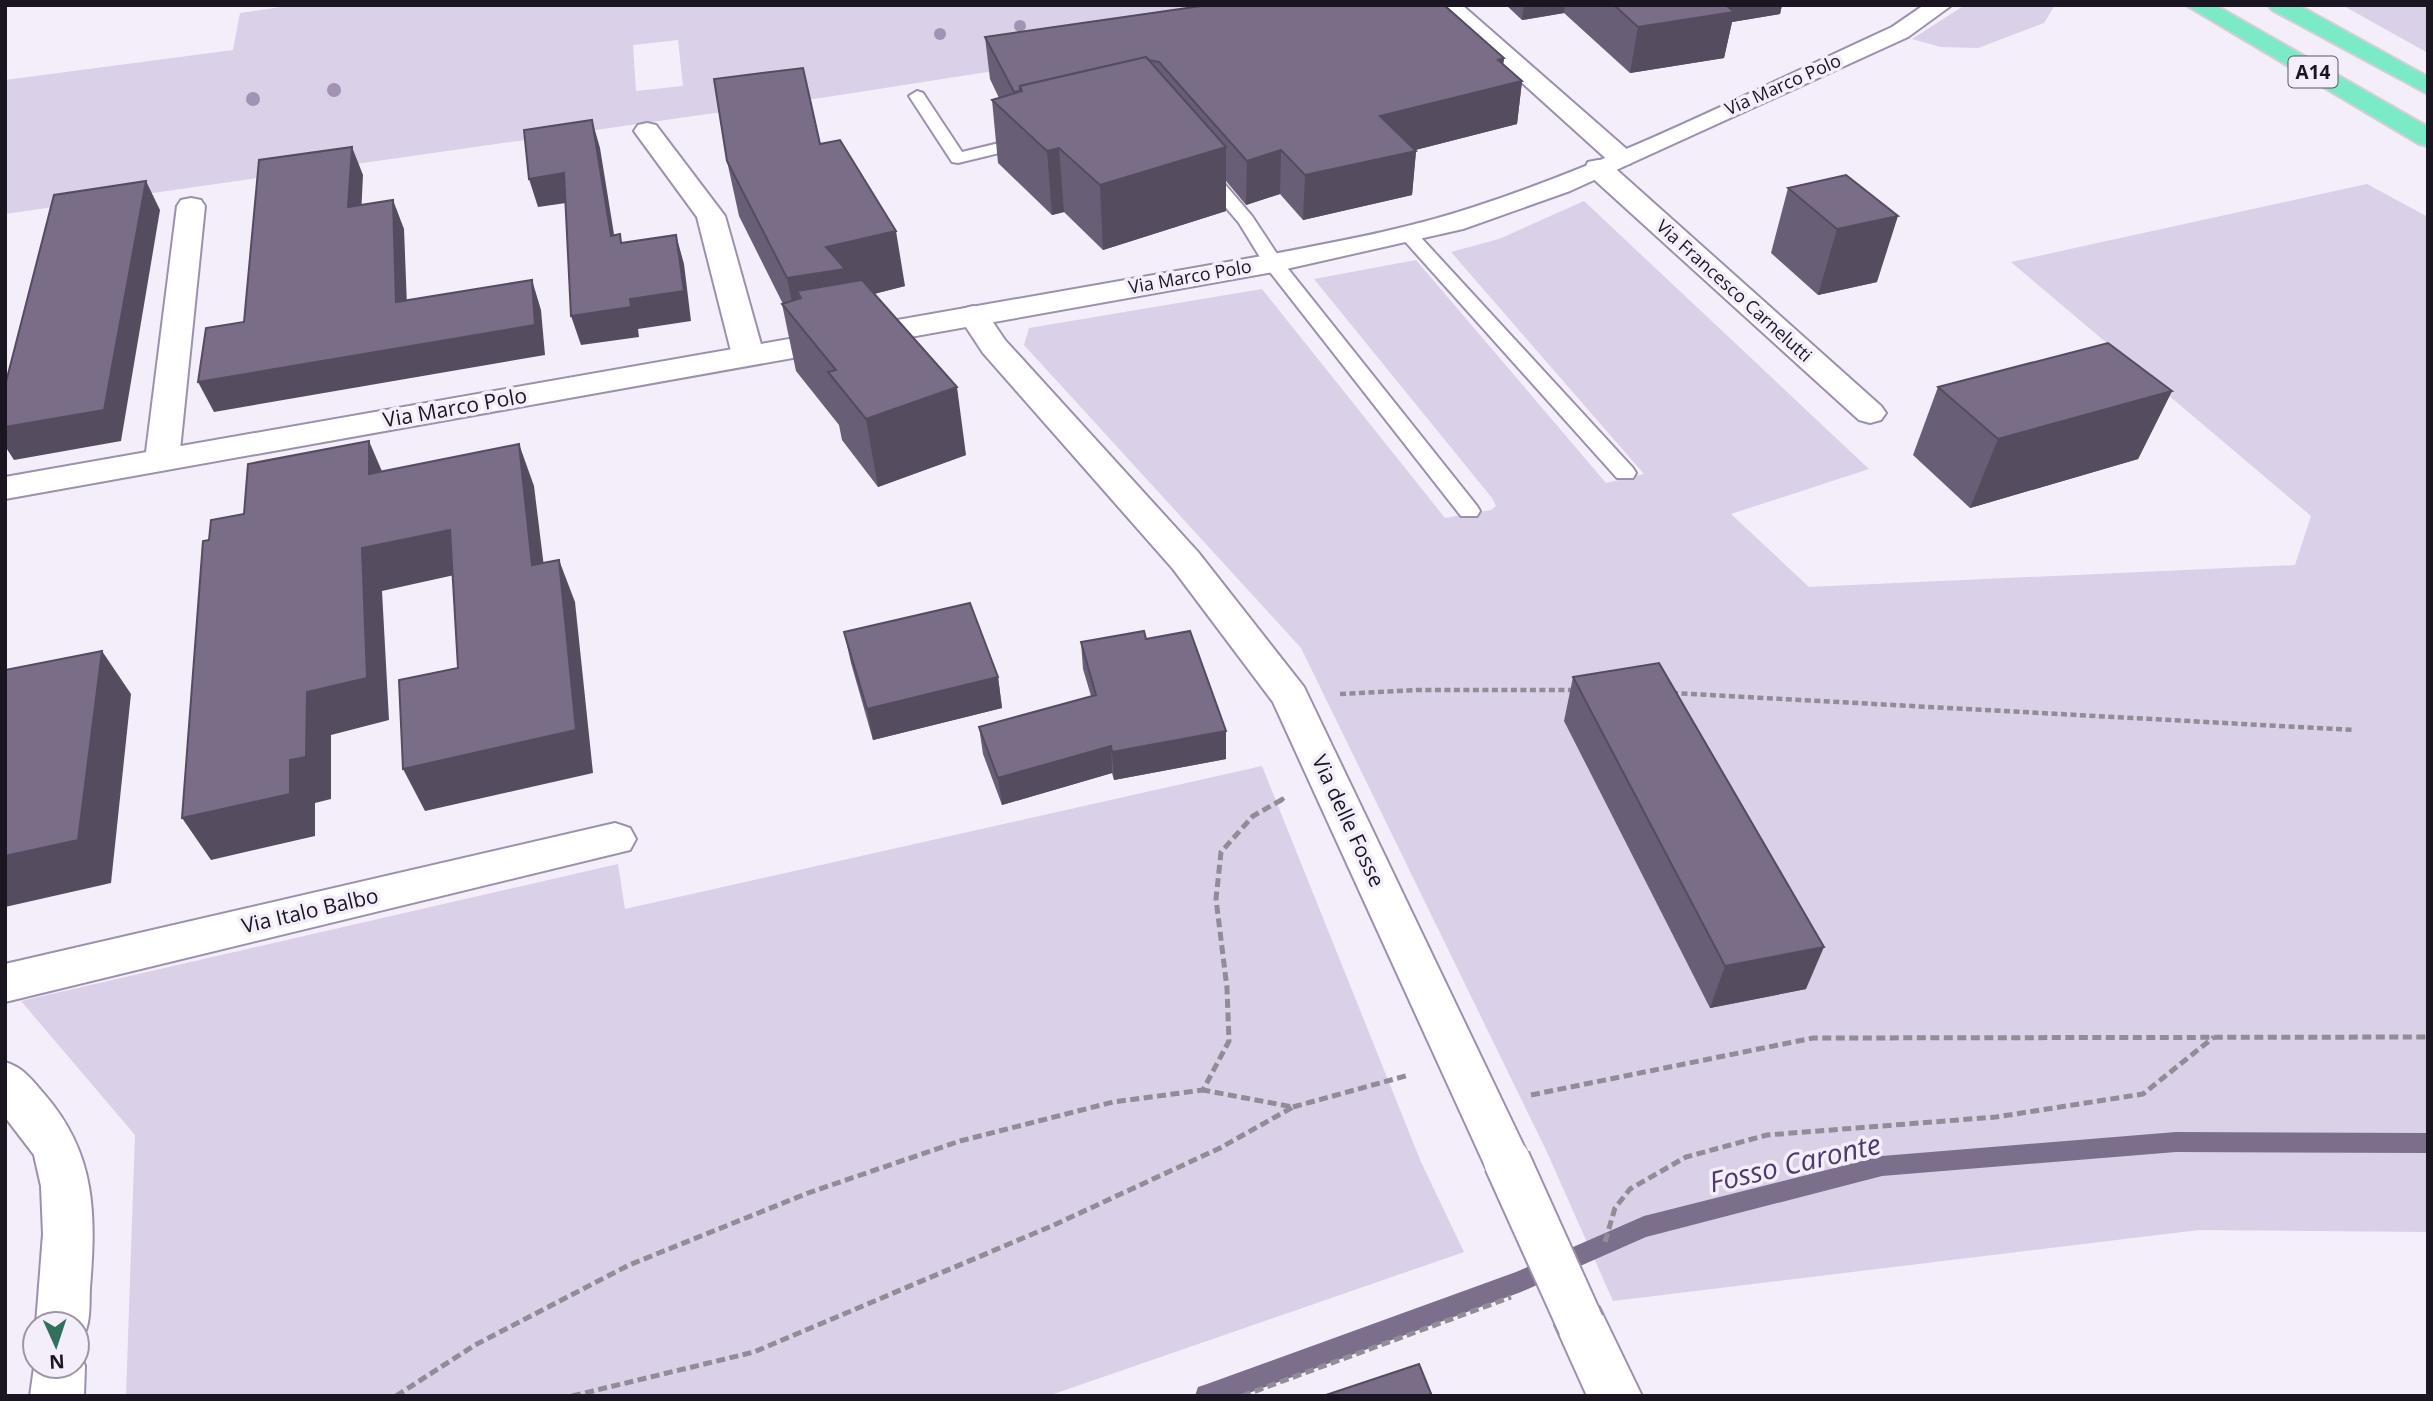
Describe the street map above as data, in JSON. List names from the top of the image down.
{
  "streets": {
    "highway": ["A14"],
    "street": [
      "Via Marco Polo",
      "Via Francesco Carnelutti",
      "Via delle Fosse",
      "Via Italo Balbo"
    ]
  },
  "crossings": [
    ["Via Marco Polo", "Via Francesco Carnelutti"],
    ["Via Marco Polo", "Via delle Fosse"]
  ],
  "water": ["Fosso Caronte"],
  "north": "bottom"
}
